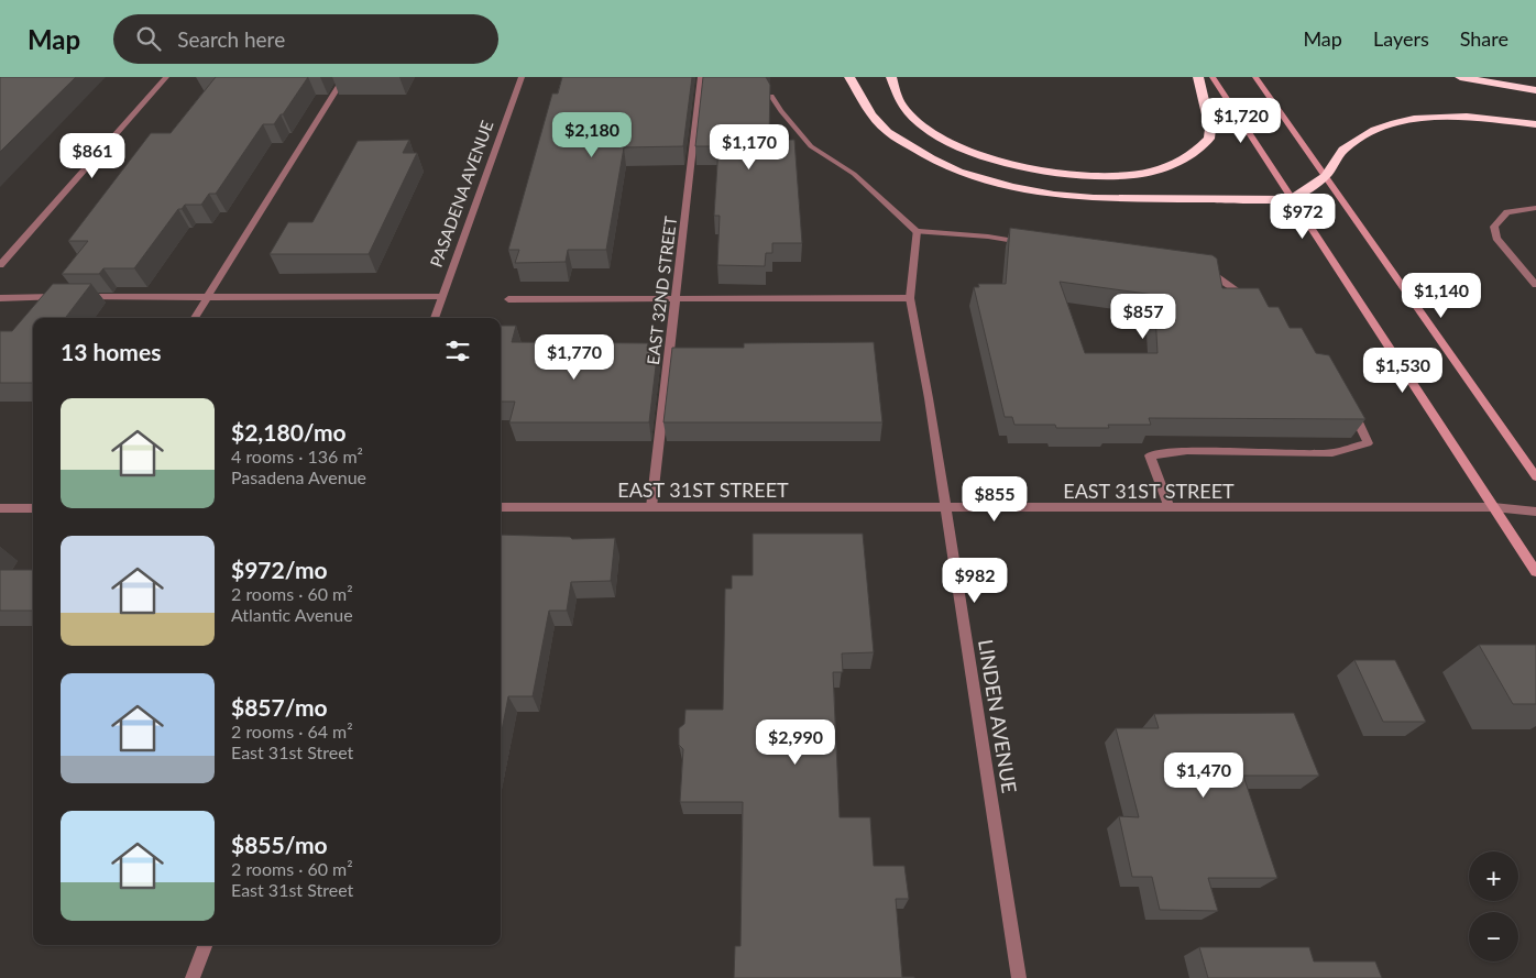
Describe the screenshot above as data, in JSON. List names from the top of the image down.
{
  "streets": {
    "street": [
      "PASADENA AVENUE",
      "EAST 32ND STREET",
      "EAST 31ST STREET",
      "LINDEN AVENUE"
    ]
  },
  "crossings": [
    ["EAST 32ND STREET", "EAST 31ST STREET"],
    ["EAST 31ST STREET", "LINDEN AVENUE"]
  ],
  "page": {
    "header": "Map",
    "search": "Search here",
    "nav": ["Map", "Layers", "Share"],
    "price": [
      "$1,720",
      "$2,180",
      "$1,170",
      "$861",
      "$972",
      "$1,140",
      "$857",
      "$1,770",
      "$1,530",
      "$855",
      "$982",
      "$2,990",
      "$1,470"
    ],
    "heading": "13 homes",
    "list": [
      {
        "name": "$2,180/mo",
        "note": "4 rooms · 136 m² · Pasadena Avenue"
      },
      {
        "name": "$972/mo",
        "note": "2 rooms · 60 m² · Atlantic Avenue"
      },
      {
        "name": "$857/mo",
        "note": "2 rooms · 64 m² · East 31st Street"
      },
      {
        "name": "$855/mo",
        "note": "2 rooms · 60 m² · East 31st Street"
      }
    ],
    "map_buttons": ["+", "−"]
  }
}
